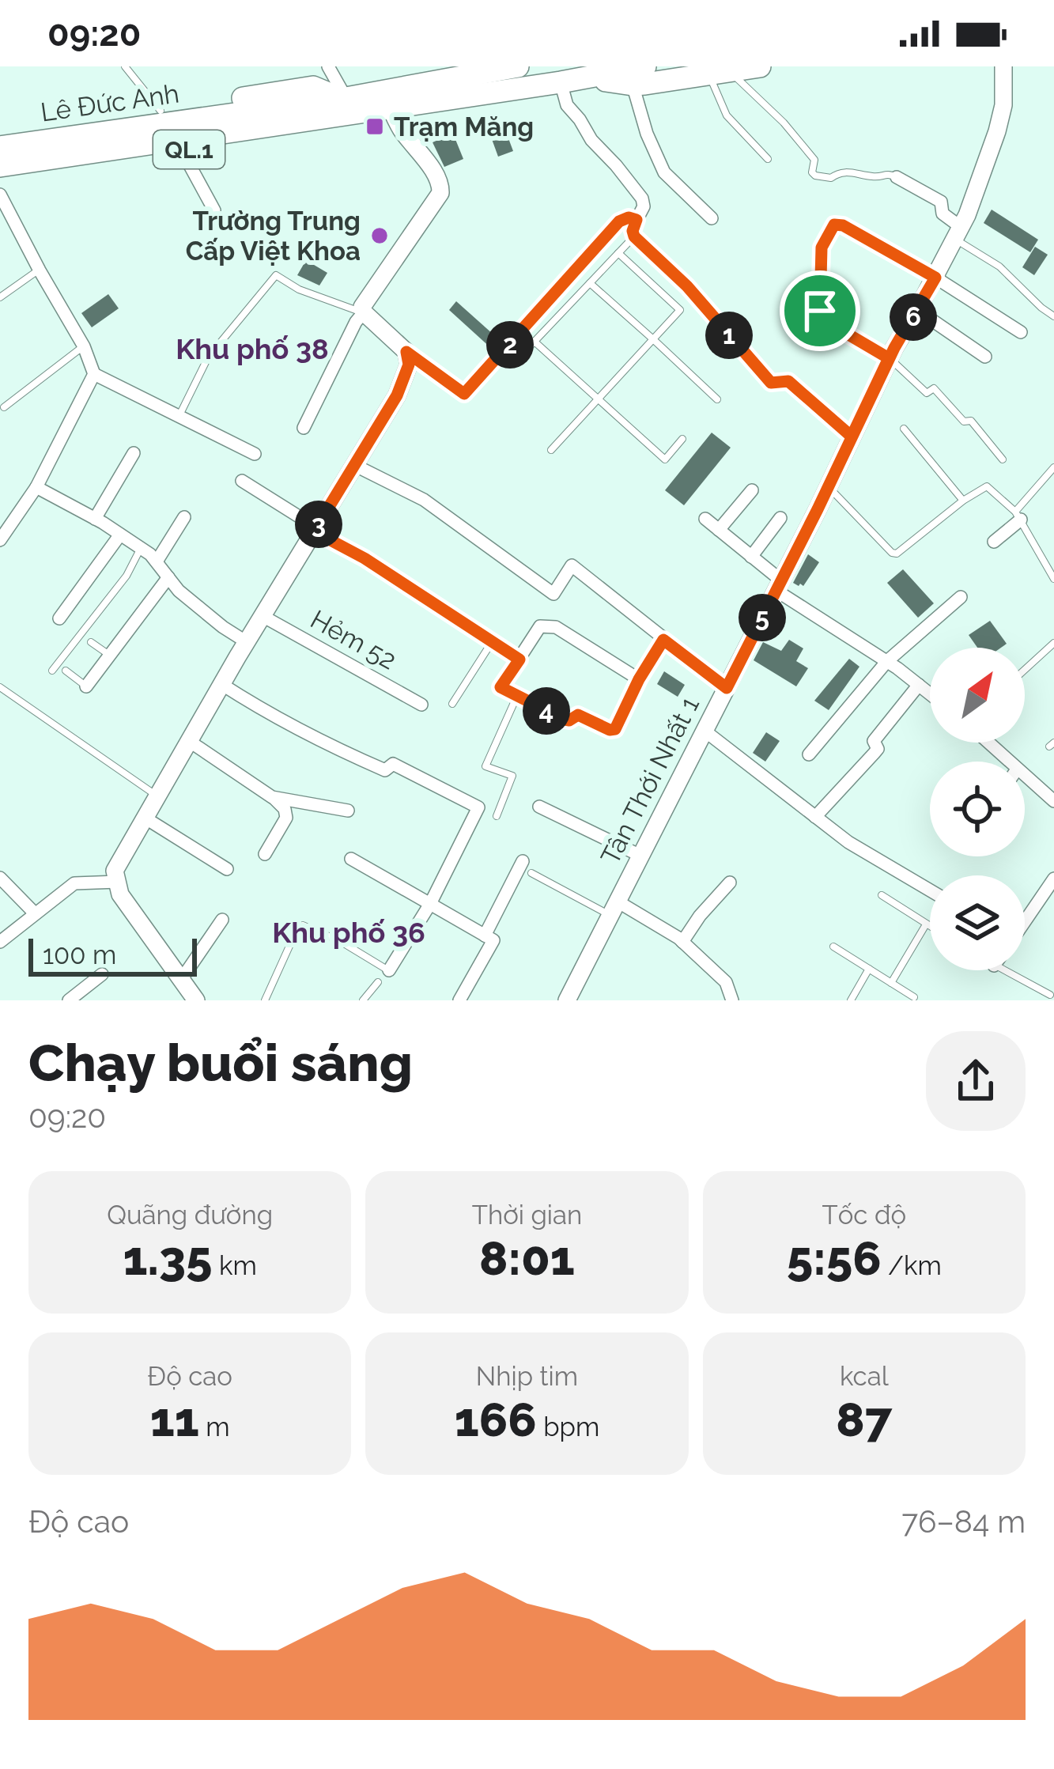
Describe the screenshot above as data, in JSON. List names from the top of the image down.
{
  "streets": {
    "highway": ["Lê Đức Anh", "QL.1"],
    "street": ["Hẻm 52", "Tân Thới Nhất 1"]
  },
  "districts": ["Khu phố 38", "Khu phố 36"],
  "places": {
    "transit": ["Trạm Măng"],
    "other": ["Trường Trung Cấp Việt Khoa"]
  },
  "scale_bar": "100 m",
  "north": "top right",
  "page": {
    "status": "09:20",
    "pins": [
      "6",
      "1",
      "2",
      "3",
      "5",
      "4"
    ],
    "scale": "100 m",
    "heading": ["Chạy buổi sáng", "09:20"],
    "stats": [
      ["Quãng đường", "1.35 km"],
      ["Thời gian", "8:01"],
      ["Tốc độ", "5:56 /km"],
      ["Độ cao", "11 m"],
      ["Nhịp tim", "166 bpm"],
      ["kcal", "87"]
    ],
    "chart": ["Độ cao", "76–84 m"]
  }
}
